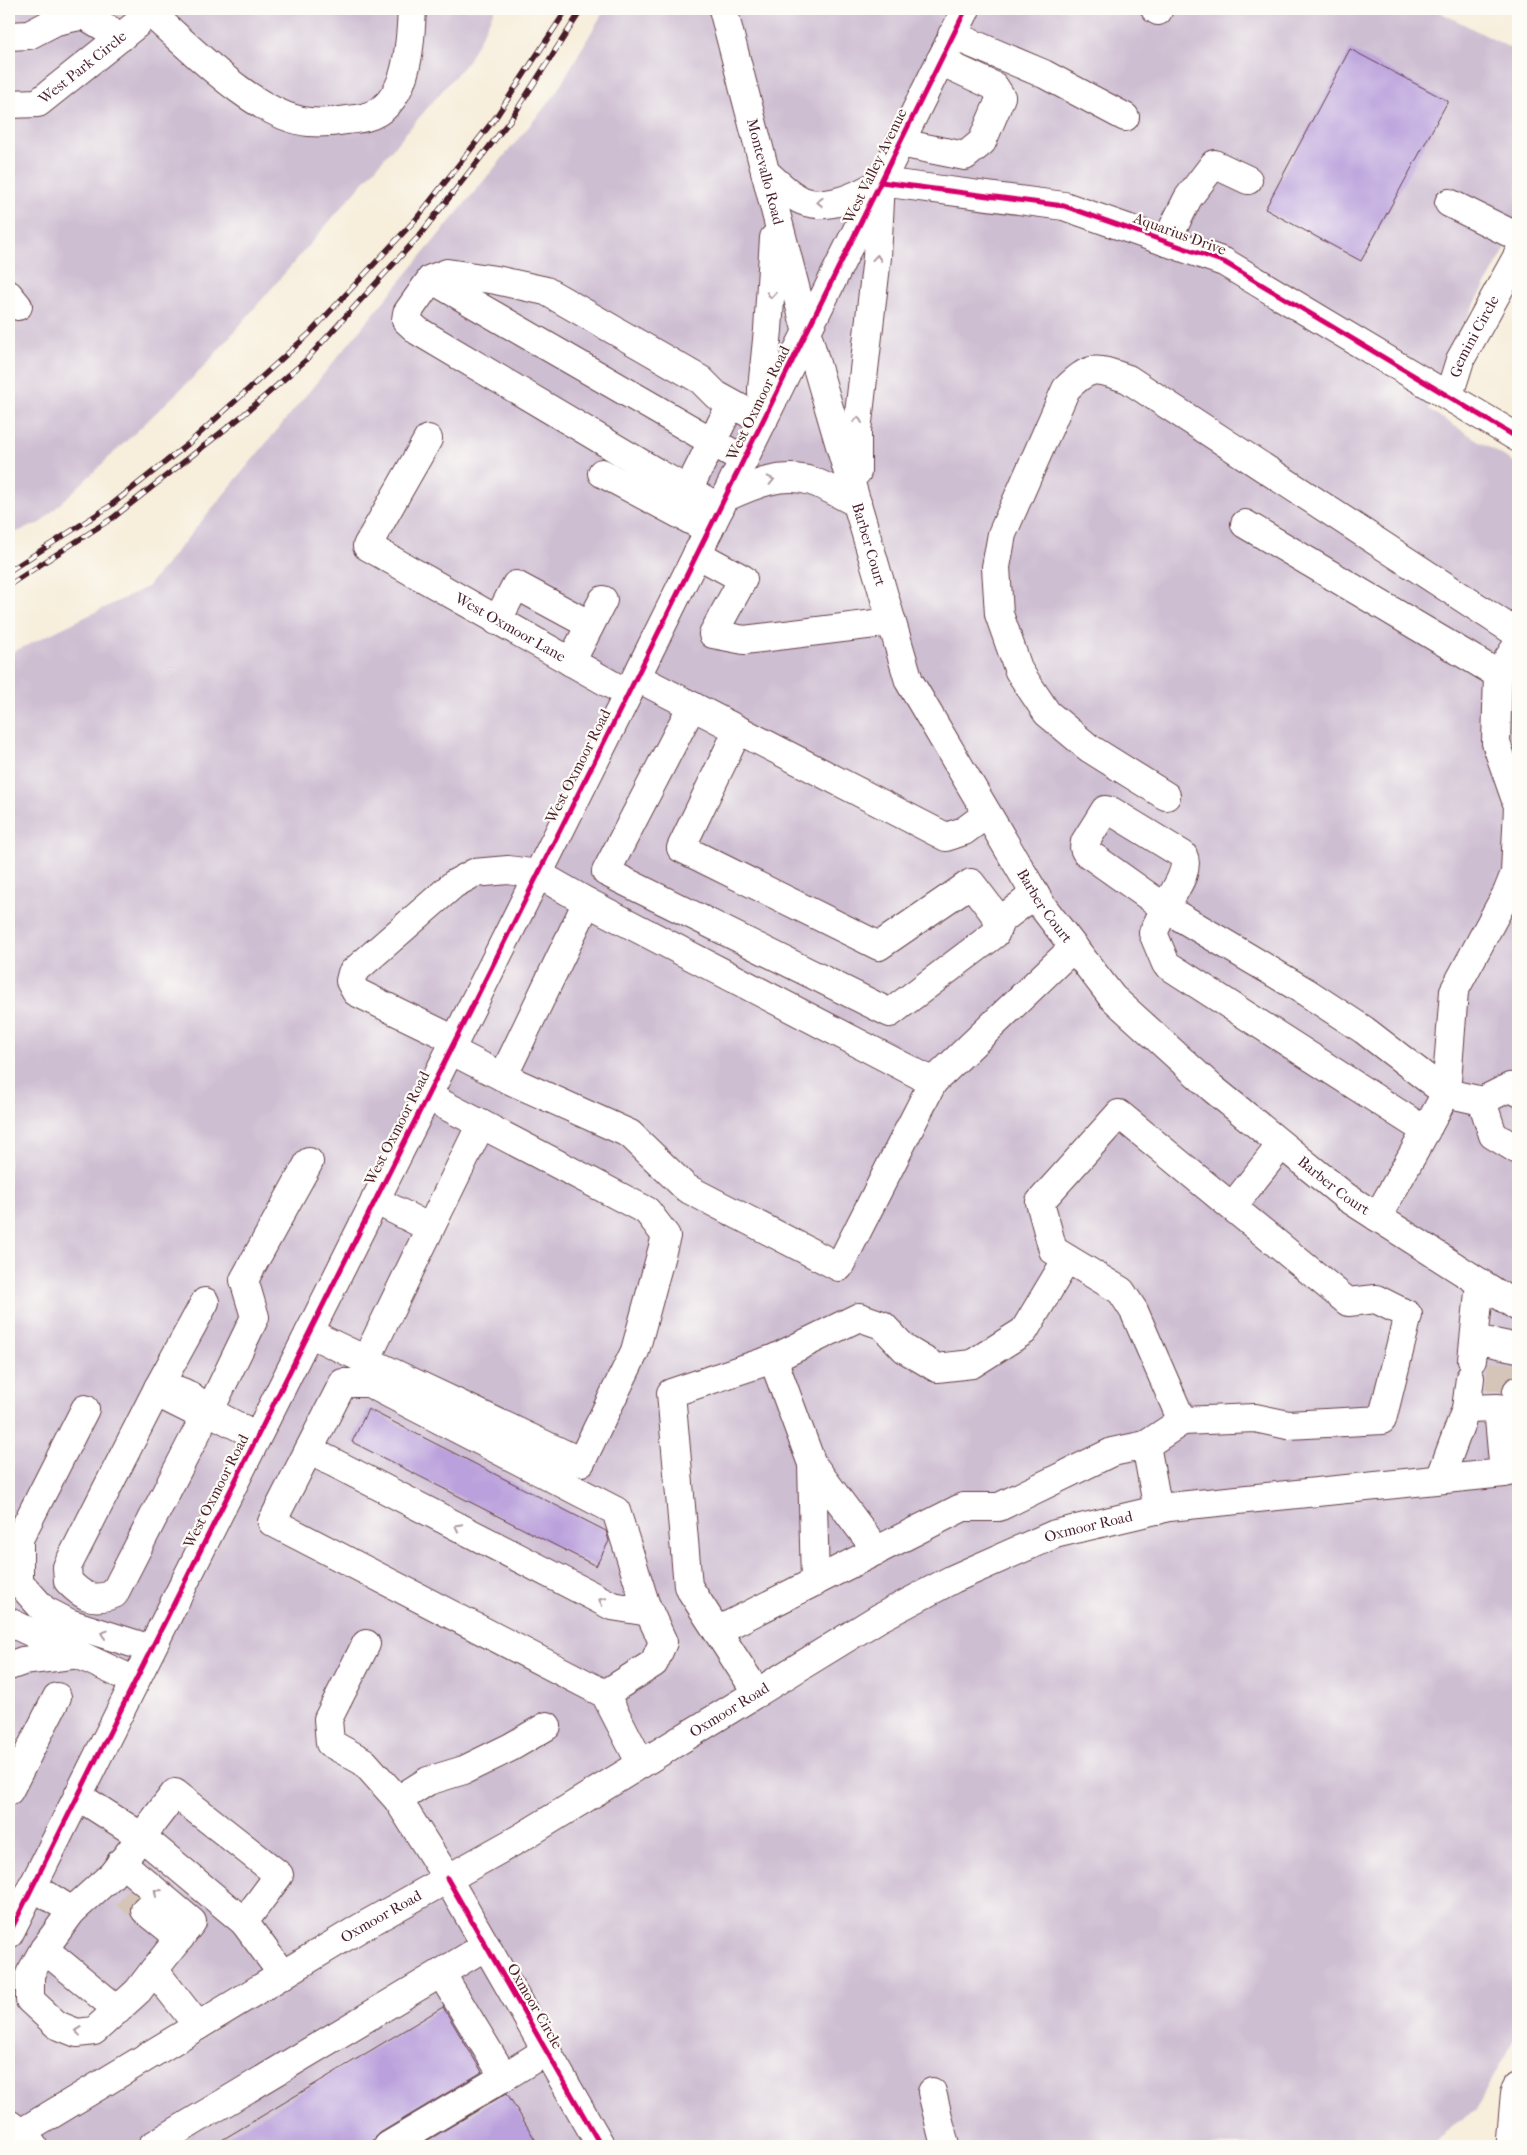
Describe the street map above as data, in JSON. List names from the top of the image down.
{
  "streets": {
    "main road": [
      "West Park Circle",
      "West Valley Avenue",
      "Montevallo Road",
      "Aquarius Drive",
      "Gemini Circle",
      "West Oxmoor Road",
      "Barber Court",
      "West Oxmoor Lane",
      "Oxmoor Road",
      "Oxmoor Circle"
    ]
  },
  "crossings": [
    ["West Valley Avenue", "Montevallo Road"],
    ["West Valley Avenue", "Aquarius Drive"],
    ["West Valley Avenue", "West Oxmoor Road"],
    ["West Valley Avenue", "Barber Court"],
    ["Montevallo Road", "West Oxmoor Road"],
    ["Montevallo Road", "Barber Court"],
    ["Aquarius Drive", "Gemini Circle"],
    ["West Oxmoor Road", "Barber Court"],
    ["West Oxmoor Road", "West Oxmoor Lane"],
    ["Barber Court", "West Oxmoor Lane"],
    ["Oxmoor Road", "Oxmoor Circle"]
  ]
}
